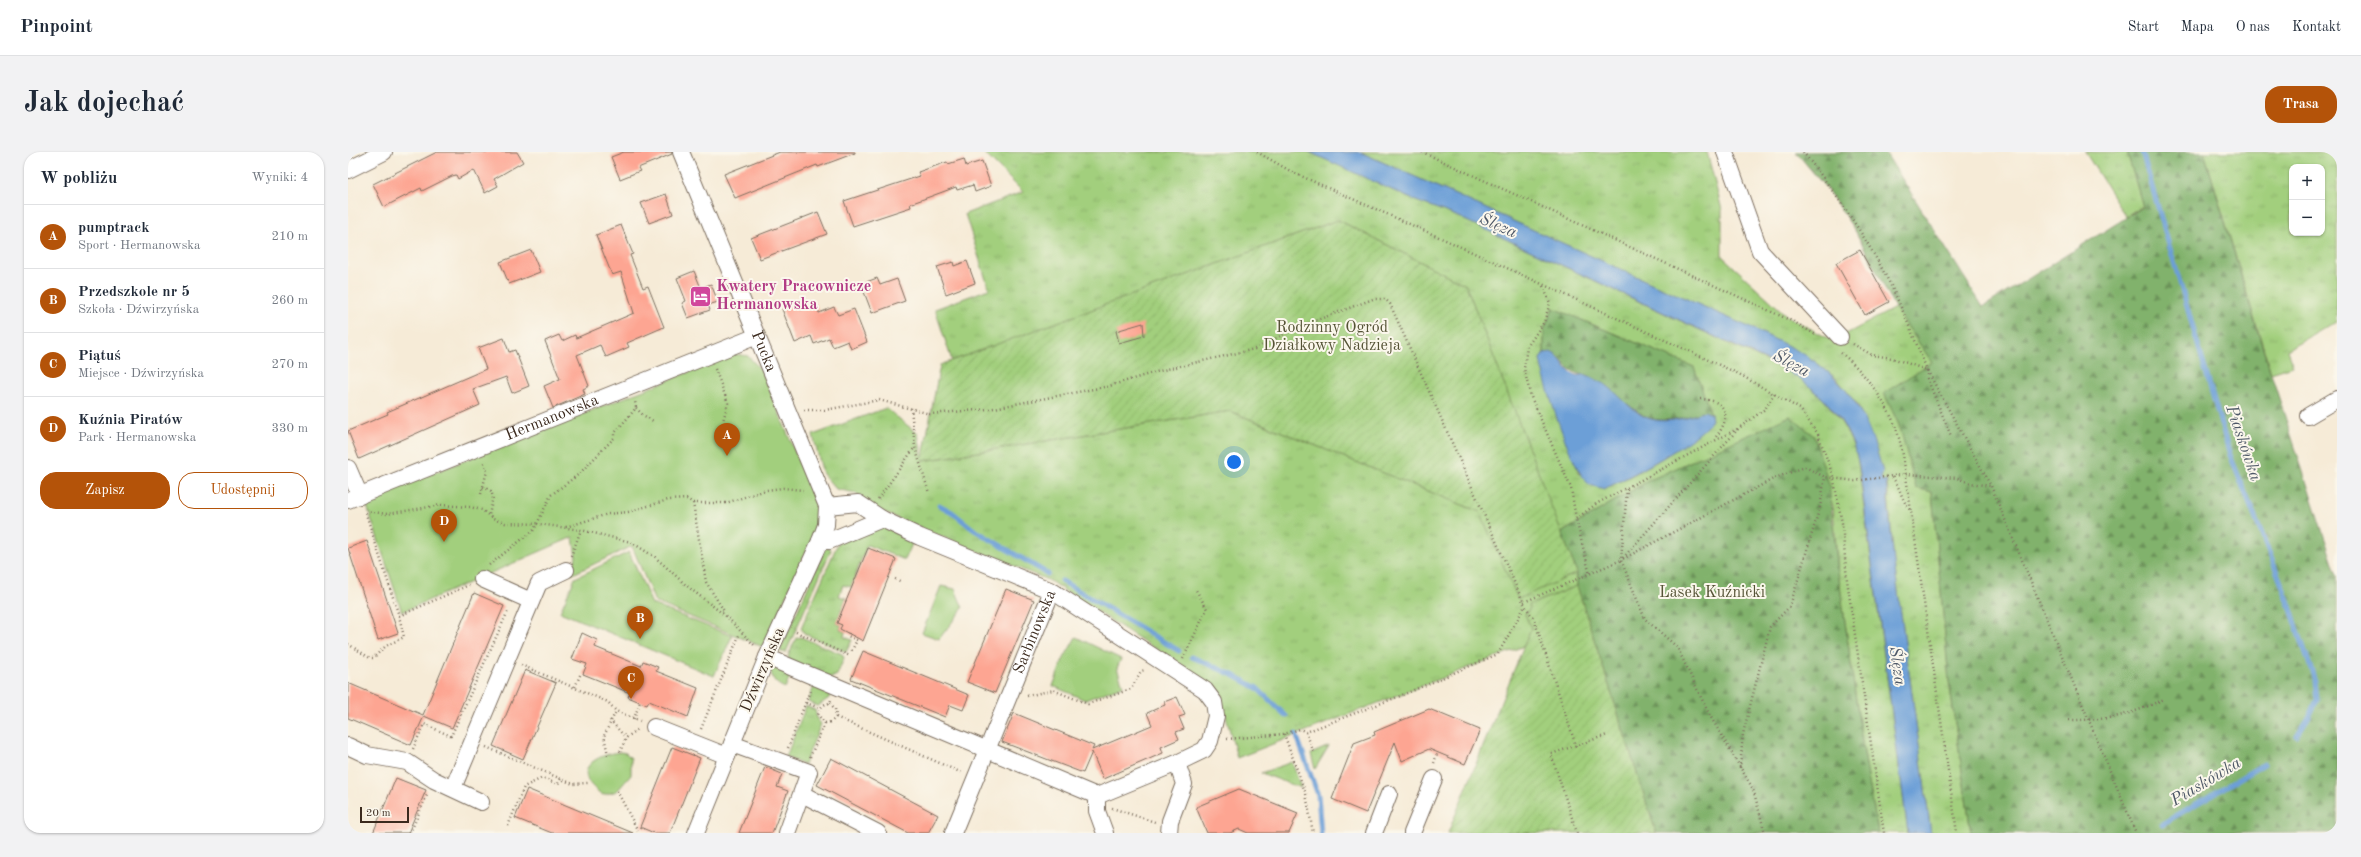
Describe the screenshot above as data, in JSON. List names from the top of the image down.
{
  "streets": {
    "street": [
      "Pucka",
      "Hermanowska",
      "Sarbinowska",
      "Dźwirzyńska"
    ]
  },
  "crossings": [
    ["Pucka", "Hermanowska"],
    ["Pucka", "Sarbinowska"],
    ["Pucka", "Dźwirzyńska"],
    ["Sarbinowska", "Dźwirzyńska"]
  ],
  "water": ["Ślęza", "Piaskówka"],
  "parks": ["Rodzinny Ogród Działkowy Nadzieja", "Lasek Kuźnicki"],
  "places": {
    "hotel": ["Kwatery Pracownicze Hermanowska"]
  },
  "scale_bar": "20 m",
  "page": {
    "header": "Pinpoint",
    "nav": [
      "Start",
      "Mapa",
      "O nas",
      "Kontakt"
    ],
    "buttons": [
      "Trasa",
      ["Zapisz", "Udostępnij"]
    ],
    "title": "Jak dojechać",
    "heading": ["W pobliżu", "Wyniki: 4"],
    "map_buttons": ["+", "−"],
    "list": [
      {
        "mark": "A",
        "name": "pumptrack",
        "note": "Sport · Hermanowska",
        "value": "210 m"
      },
      {
        "mark": "B",
        "name": "Przedszkole nr 5",
        "note": "Szkoła · Dźwirzyńska",
        "value": "260 m"
      },
      {
        "mark": "C",
        "name": "Piątuś",
        "note": "Miejsce · Dźwirzyńska",
        "value": "270 m"
      },
      {
        "mark": "D",
        "name": "Kuźnia Piratów",
        "note": "Park · Hermanowska",
        "value": "330 m"
      }
    ],
    "pins": [
      "A",
      "D",
      "B",
      "C"
    ],
    "scale": "20 m"
  }
}
